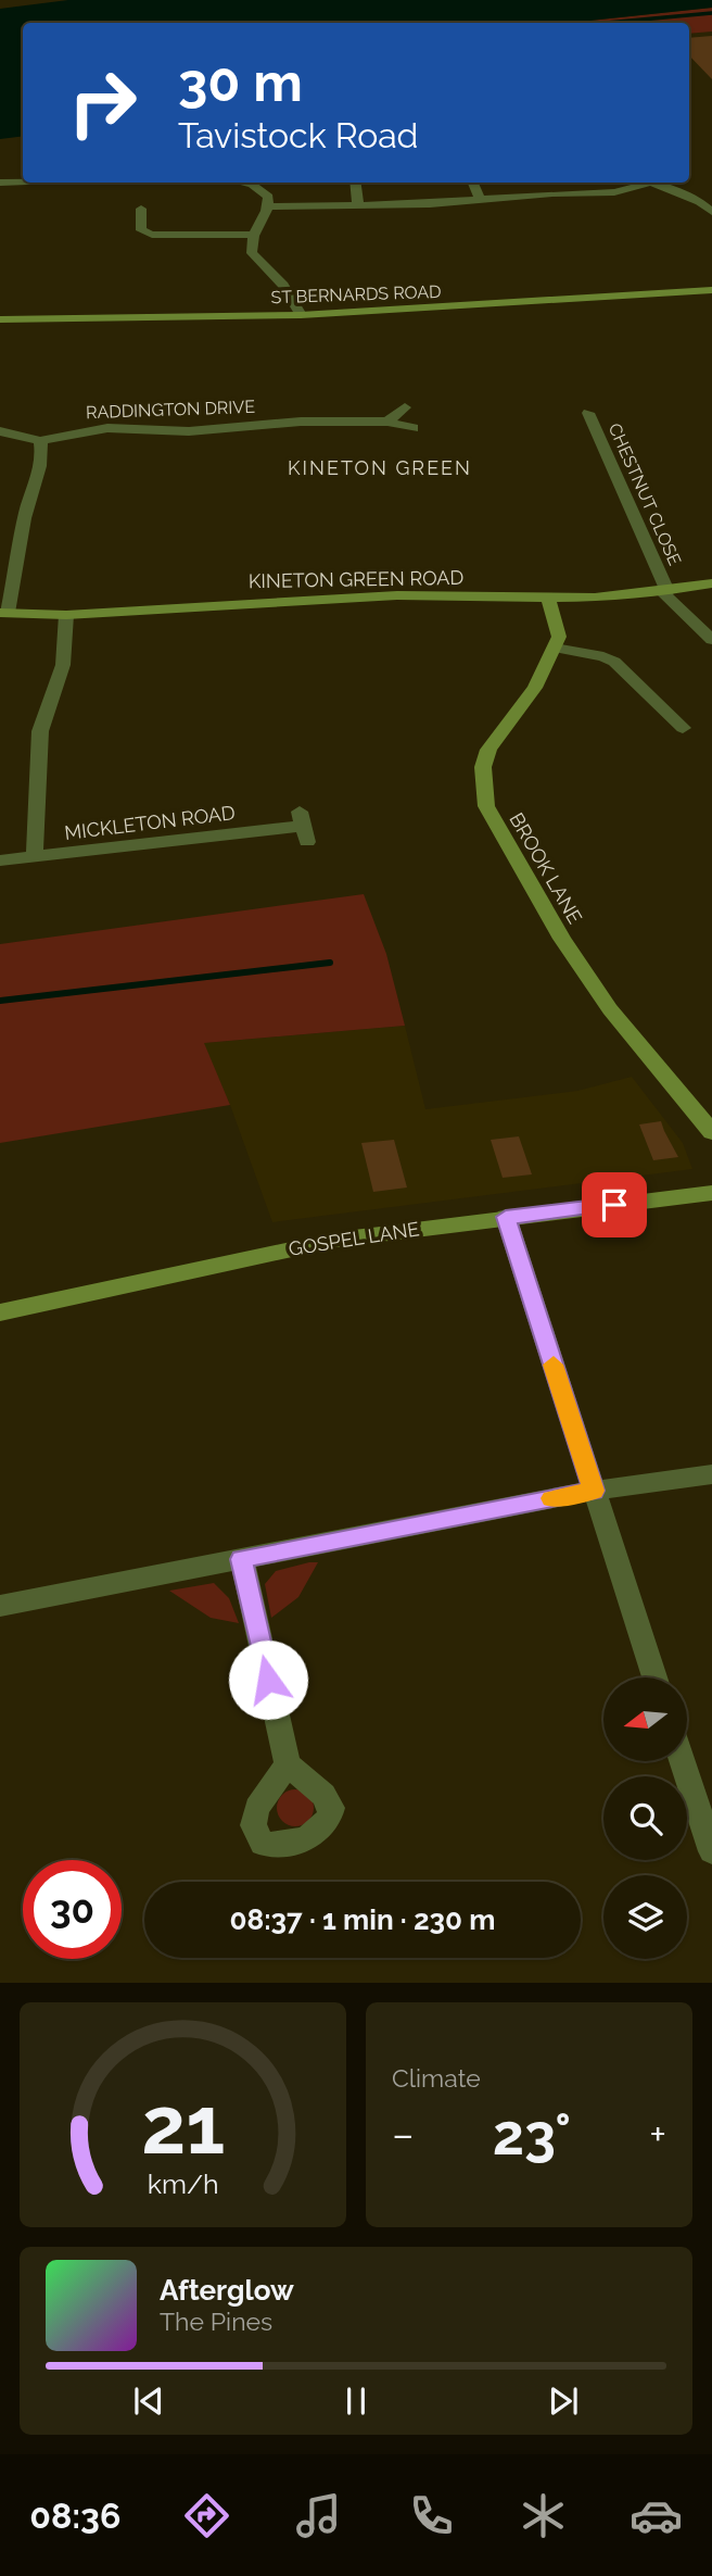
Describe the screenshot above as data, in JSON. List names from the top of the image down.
{
  "streets": {
    "street": [
      "ST BERNARDS ROAD",
      "RADDINGTON DRIVE",
      "CHESTNUT CLOSE",
      "KINETON GREEN ROAD",
      "MICKLETON ROAD",
      "BROOK LANE",
      "GOSPEL LANE"
    ]
  },
  "crossings": [
    ["CHESTNUT CLOSE", "KINETON GREEN ROAD"]
  ],
  "districts": ["KINETON GREEN"],
  "north": "left",
  "page": {
    "turn": ["30 m", "Tavistock Road"],
    "limit": "30",
    "trip": "08:37 · 1 min · 230 m",
    "tile": "Climate",
    "heat": ["−", "23°", "+"],
    "song": ["Afterglow", "The Pines"],
    "tabs": "08:36",
    "gauge": ["21", "km/h"]
  }
}
